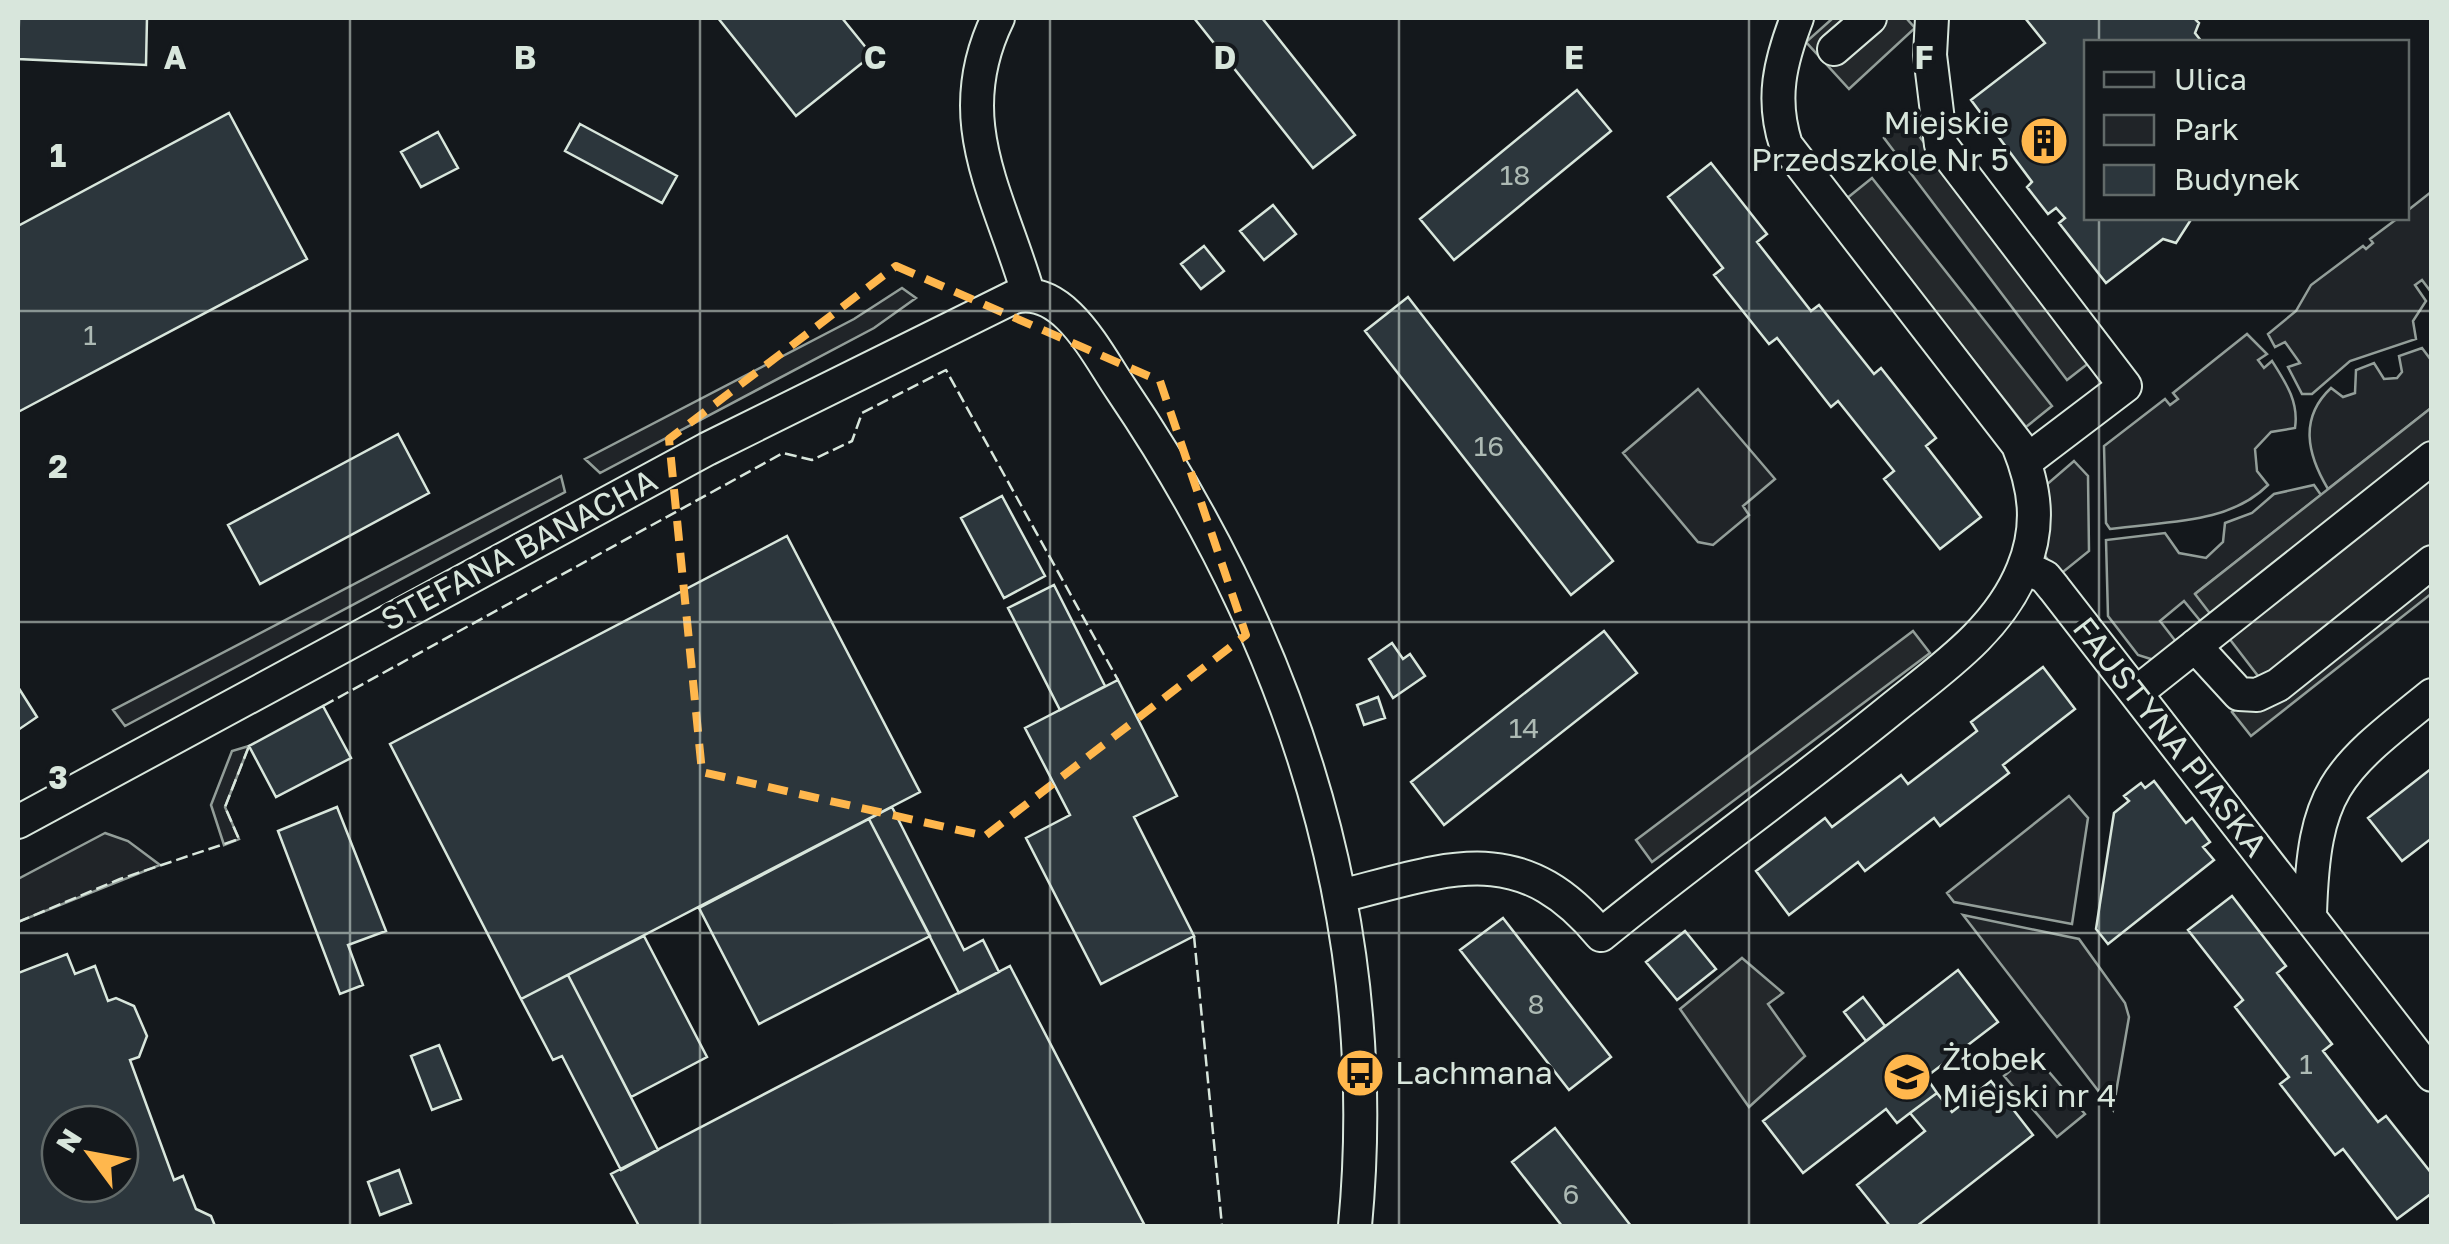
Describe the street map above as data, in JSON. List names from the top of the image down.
{
  "streets": {
    "street": ["STEFANA BANACHA", "FAUSTYNA PIASKA"]
  },
  "places": {
    "building": ["Miejskie Przedszkole Nr 5"],
    "bus stop": ["Lachmana"],
    "school or university": ["Żłobek Miejski nr 4"]
  },
  "house_numbers": [
    "18",
    "1",
    "16",
    "14",
    "8",
    "1",
    "6"
  ],
  "legend": ["Ulica", "Park", "Budynek"],
  "north": "top left",
  "grid": {
    "columns": [
      "A",
      "B",
      "C",
      "D",
      "E",
      "F"
    ],
    "rows": ["1", "2", "3"]
  }
}
